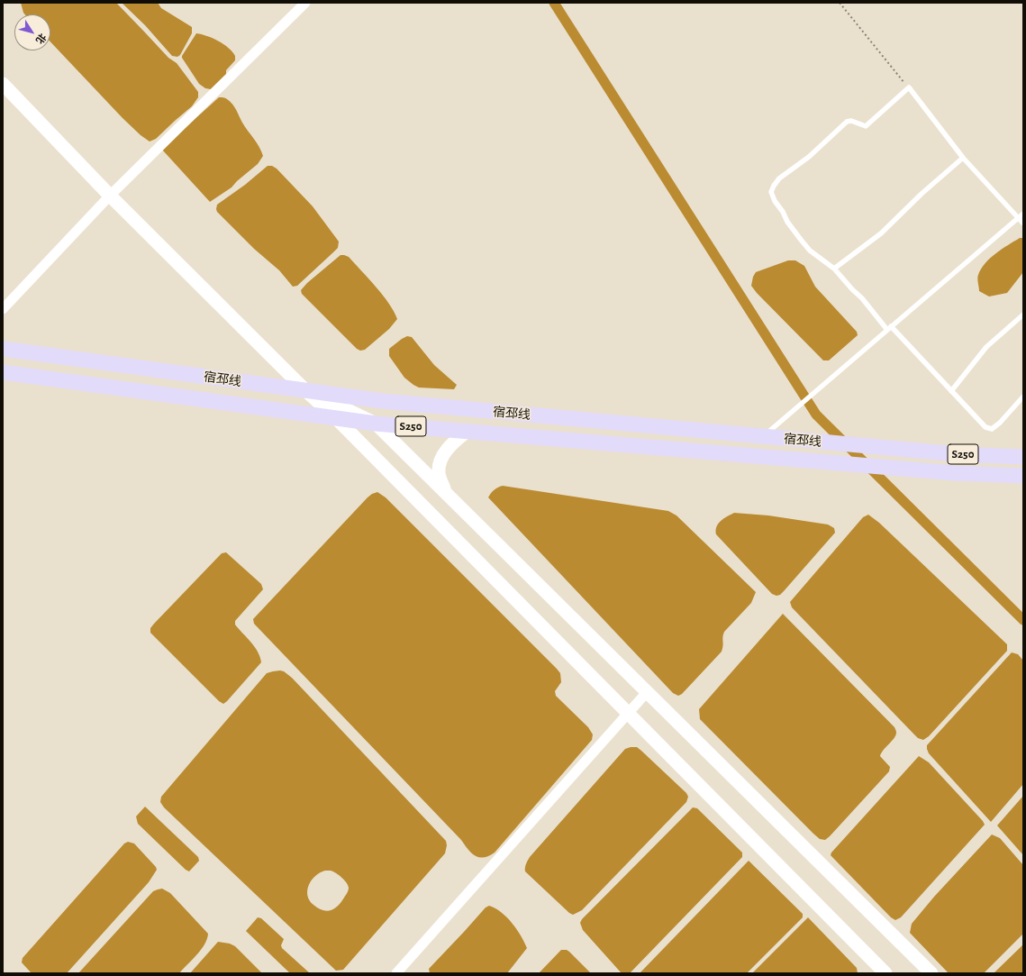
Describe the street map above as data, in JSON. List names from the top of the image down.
{
  "streets": {
    "main road": ["宿邳线", "S250"]
  },
  "north": "bottom right"
}
